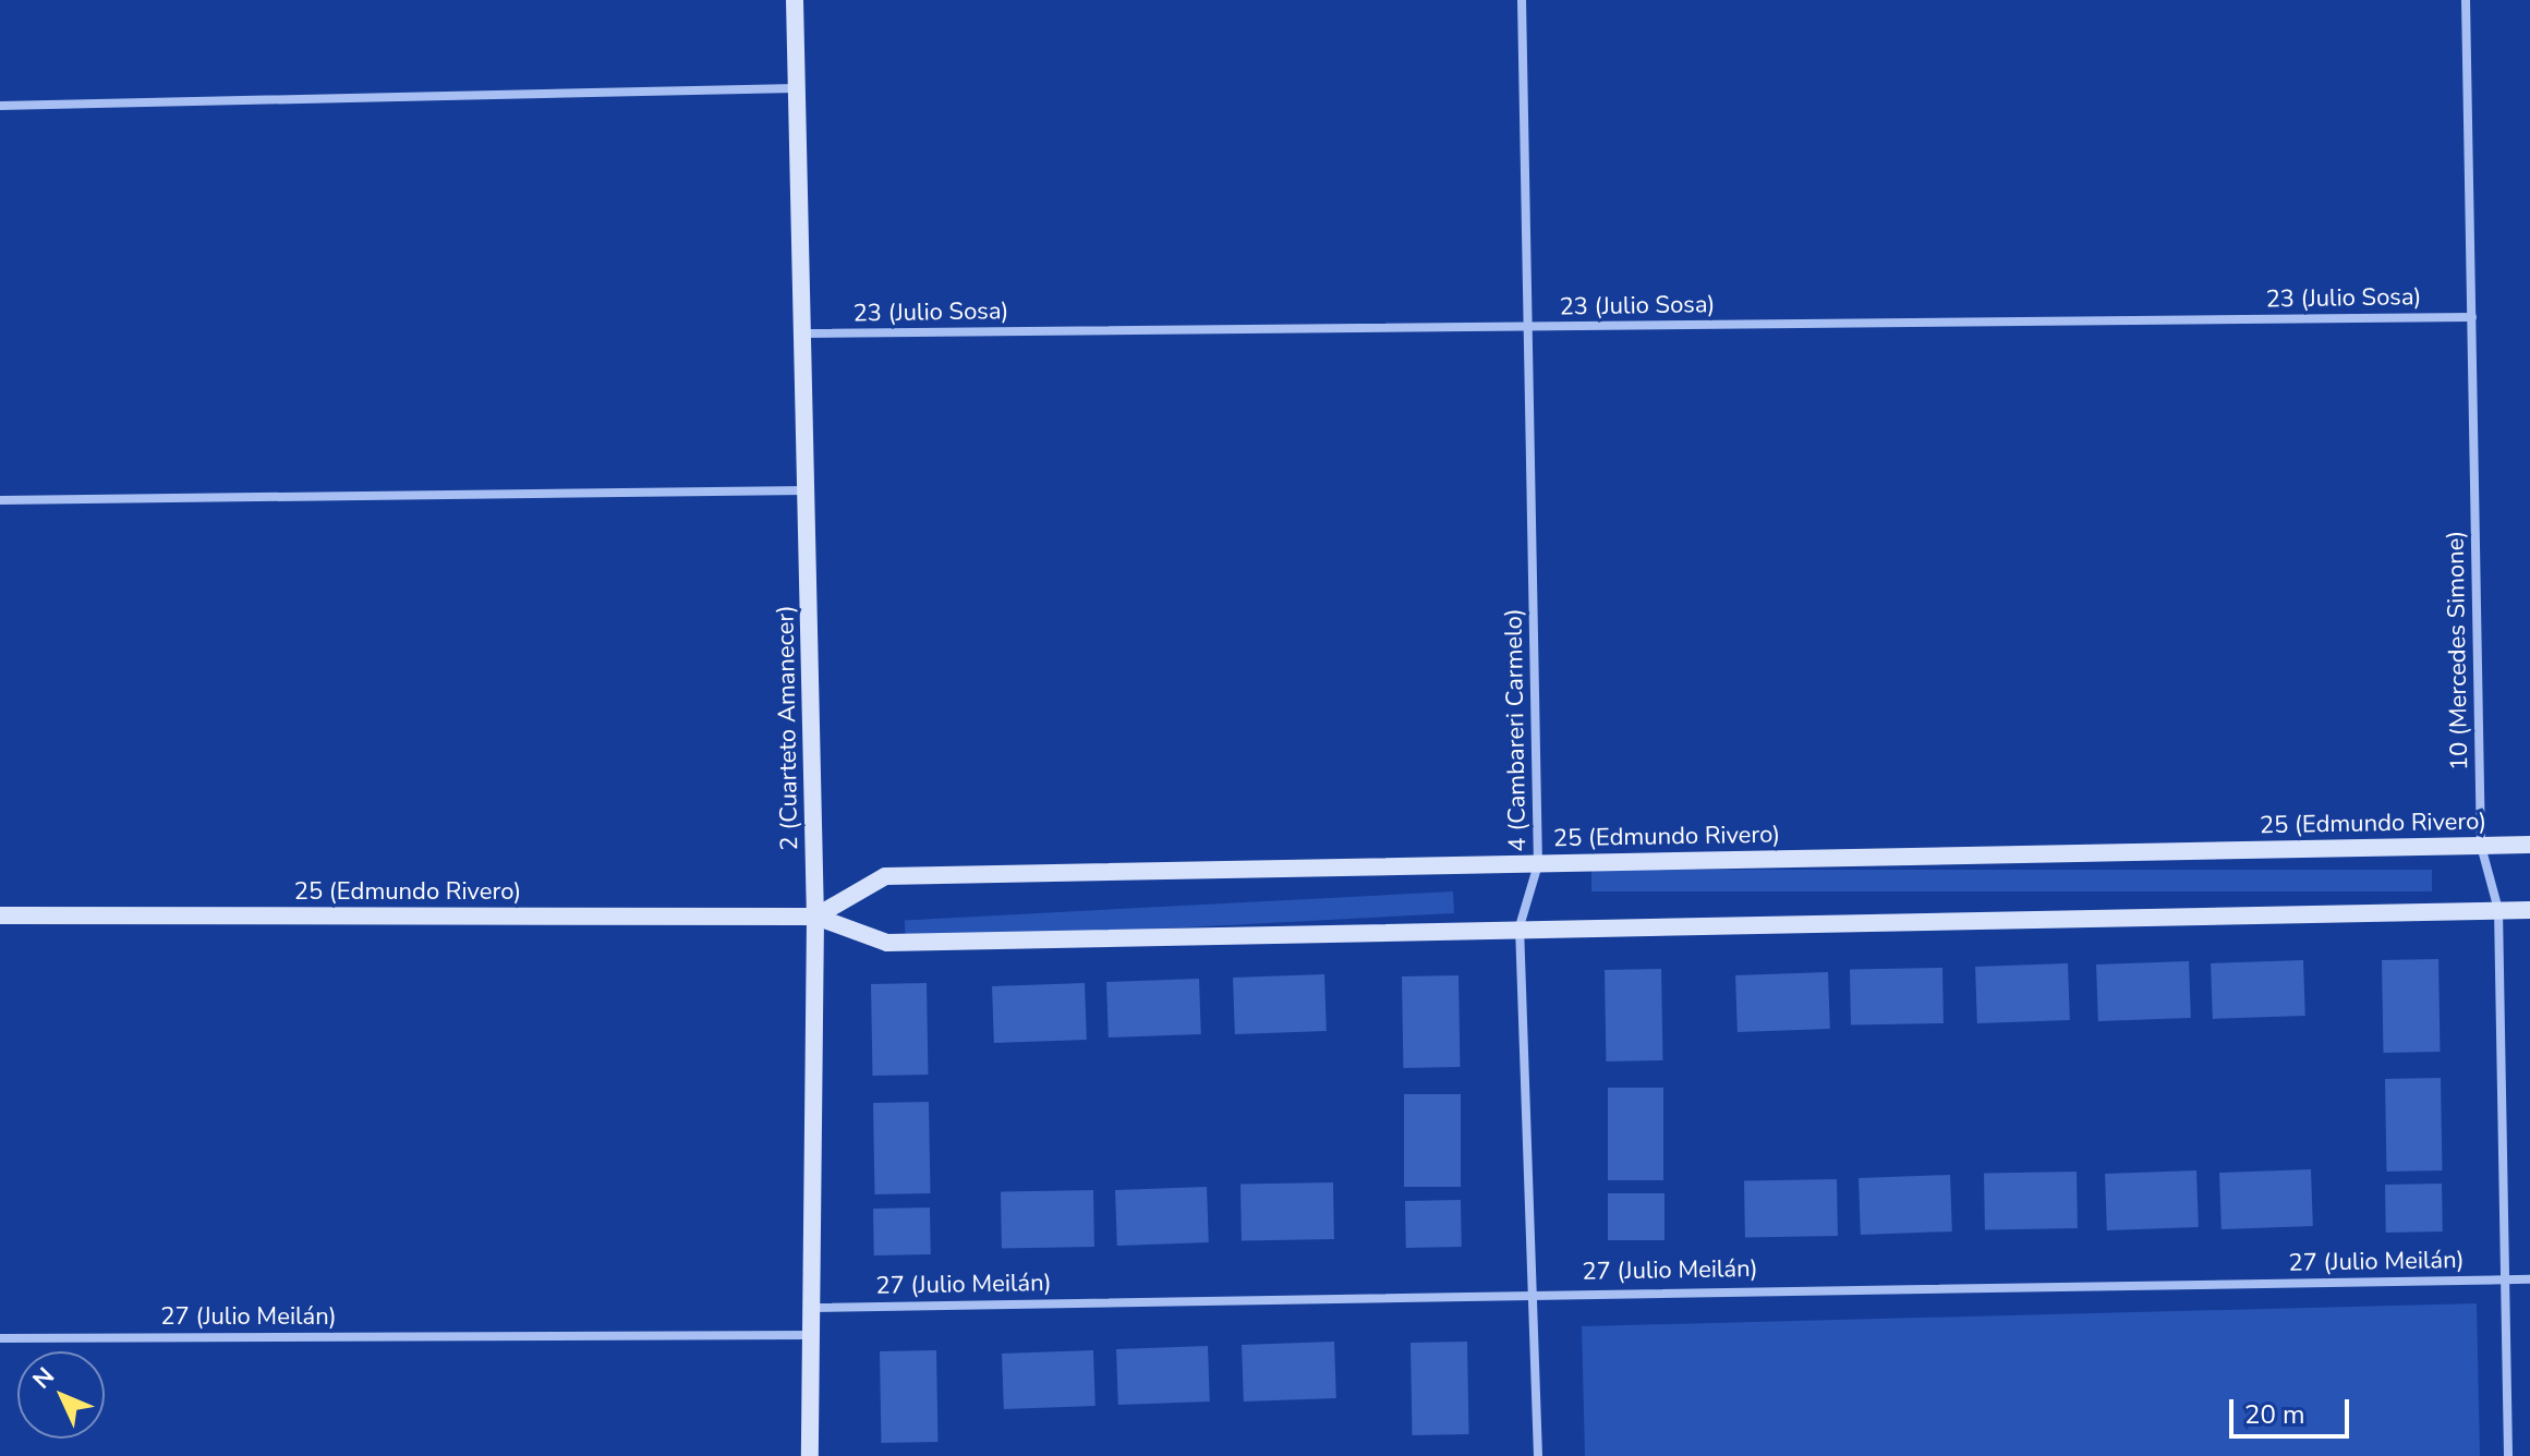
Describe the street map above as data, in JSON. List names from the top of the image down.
{
  "streets": {
    "street": [
      "23 (Julio Sosa)",
      "10 (Mercedes Simone)",
      "2 (Cuarteto Amanecer)",
      "4 (Cambareri Carmelo)",
      "25 (Edmundo Rivero)",
      "27 (Julio Meilán)"
    ]
  },
  "crossings": [
    ["23 (Julio Sosa)", "10 (Mercedes Simone)"],
    ["23 (Julio Sosa)", "2 (Cuarteto Amanecer)"],
    ["23 (Julio Sosa)", "4 (Cambareri Carmelo)"],
    ["10 (Mercedes Simone)", "25 (Edmundo Rivero)"],
    ["10 (Mercedes Simone)", "27 (Julio Meilán)"],
    ["2 (Cuarteto Amanecer)", "25 (Edmundo Rivero)"],
    ["2 (Cuarteto Amanecer)", "27 (Julio Meilán)"],
    ["4 (Cambareri Carmelo)", "25 (Edmundo Rivero)"],
    ["4 (Cambareri Carmelo)", "27 (Julio Meilán)"]
  ],
  "scale_bar": "20 m",
  "north": "top left"
}
